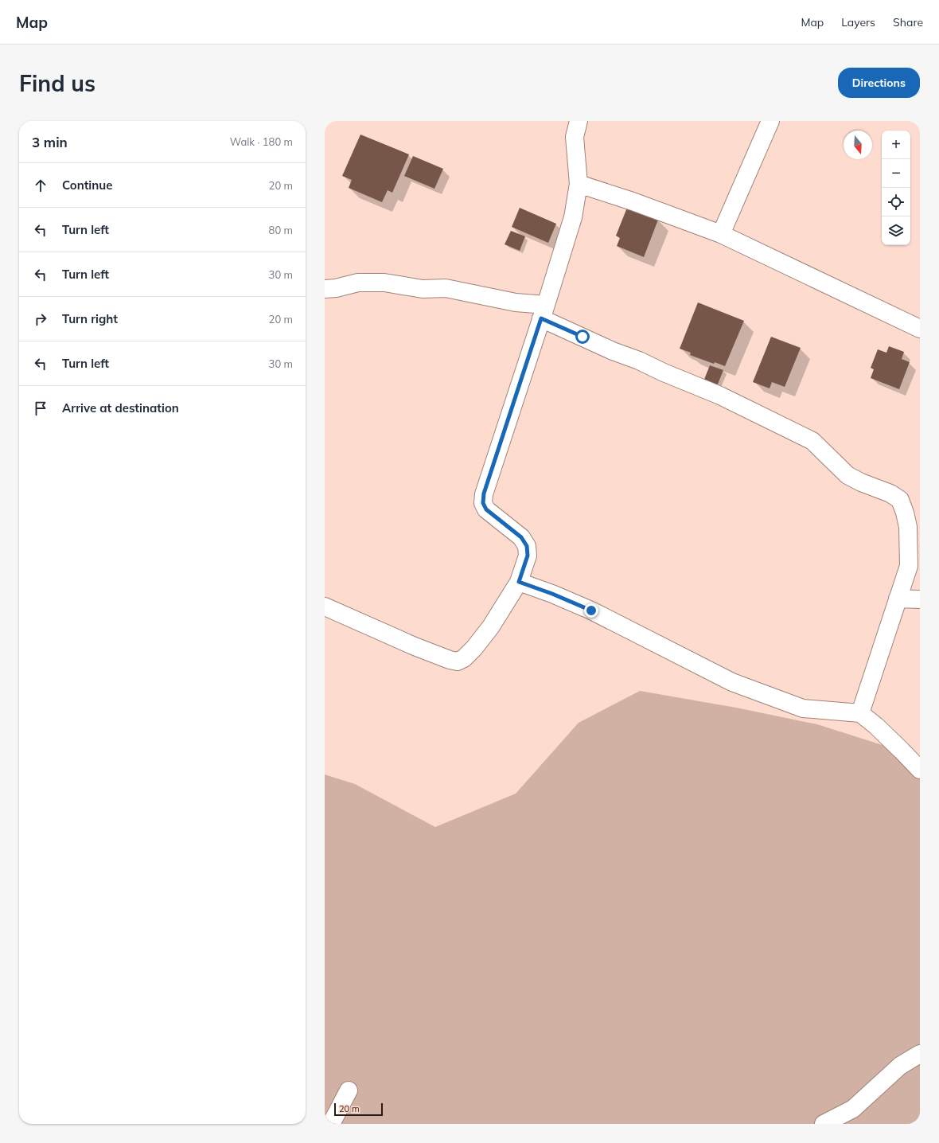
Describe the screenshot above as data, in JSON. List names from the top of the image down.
{
  "scale_bar": "20 m",
  "north": "bottom",
  "page": {
    "header": "Map",
    "nav": ["Map", "Layers", "Share"],
    "buttons": "Directions",
    "title": "Find us",
    "heading": ["3 min", "Walk · 180 m"],
    "map_buttons": ["+", "−"],
    "list": [
      ["Continue", "20 m"],
      ["Turn left", "80 m"],
      ["Turn left", "30 m"],
      ["Turn right", "20 m"],
      ["Turn left", "30 m"],
      "Arrive at destination"
    ],
    "scale": "20 m"
  }
}
